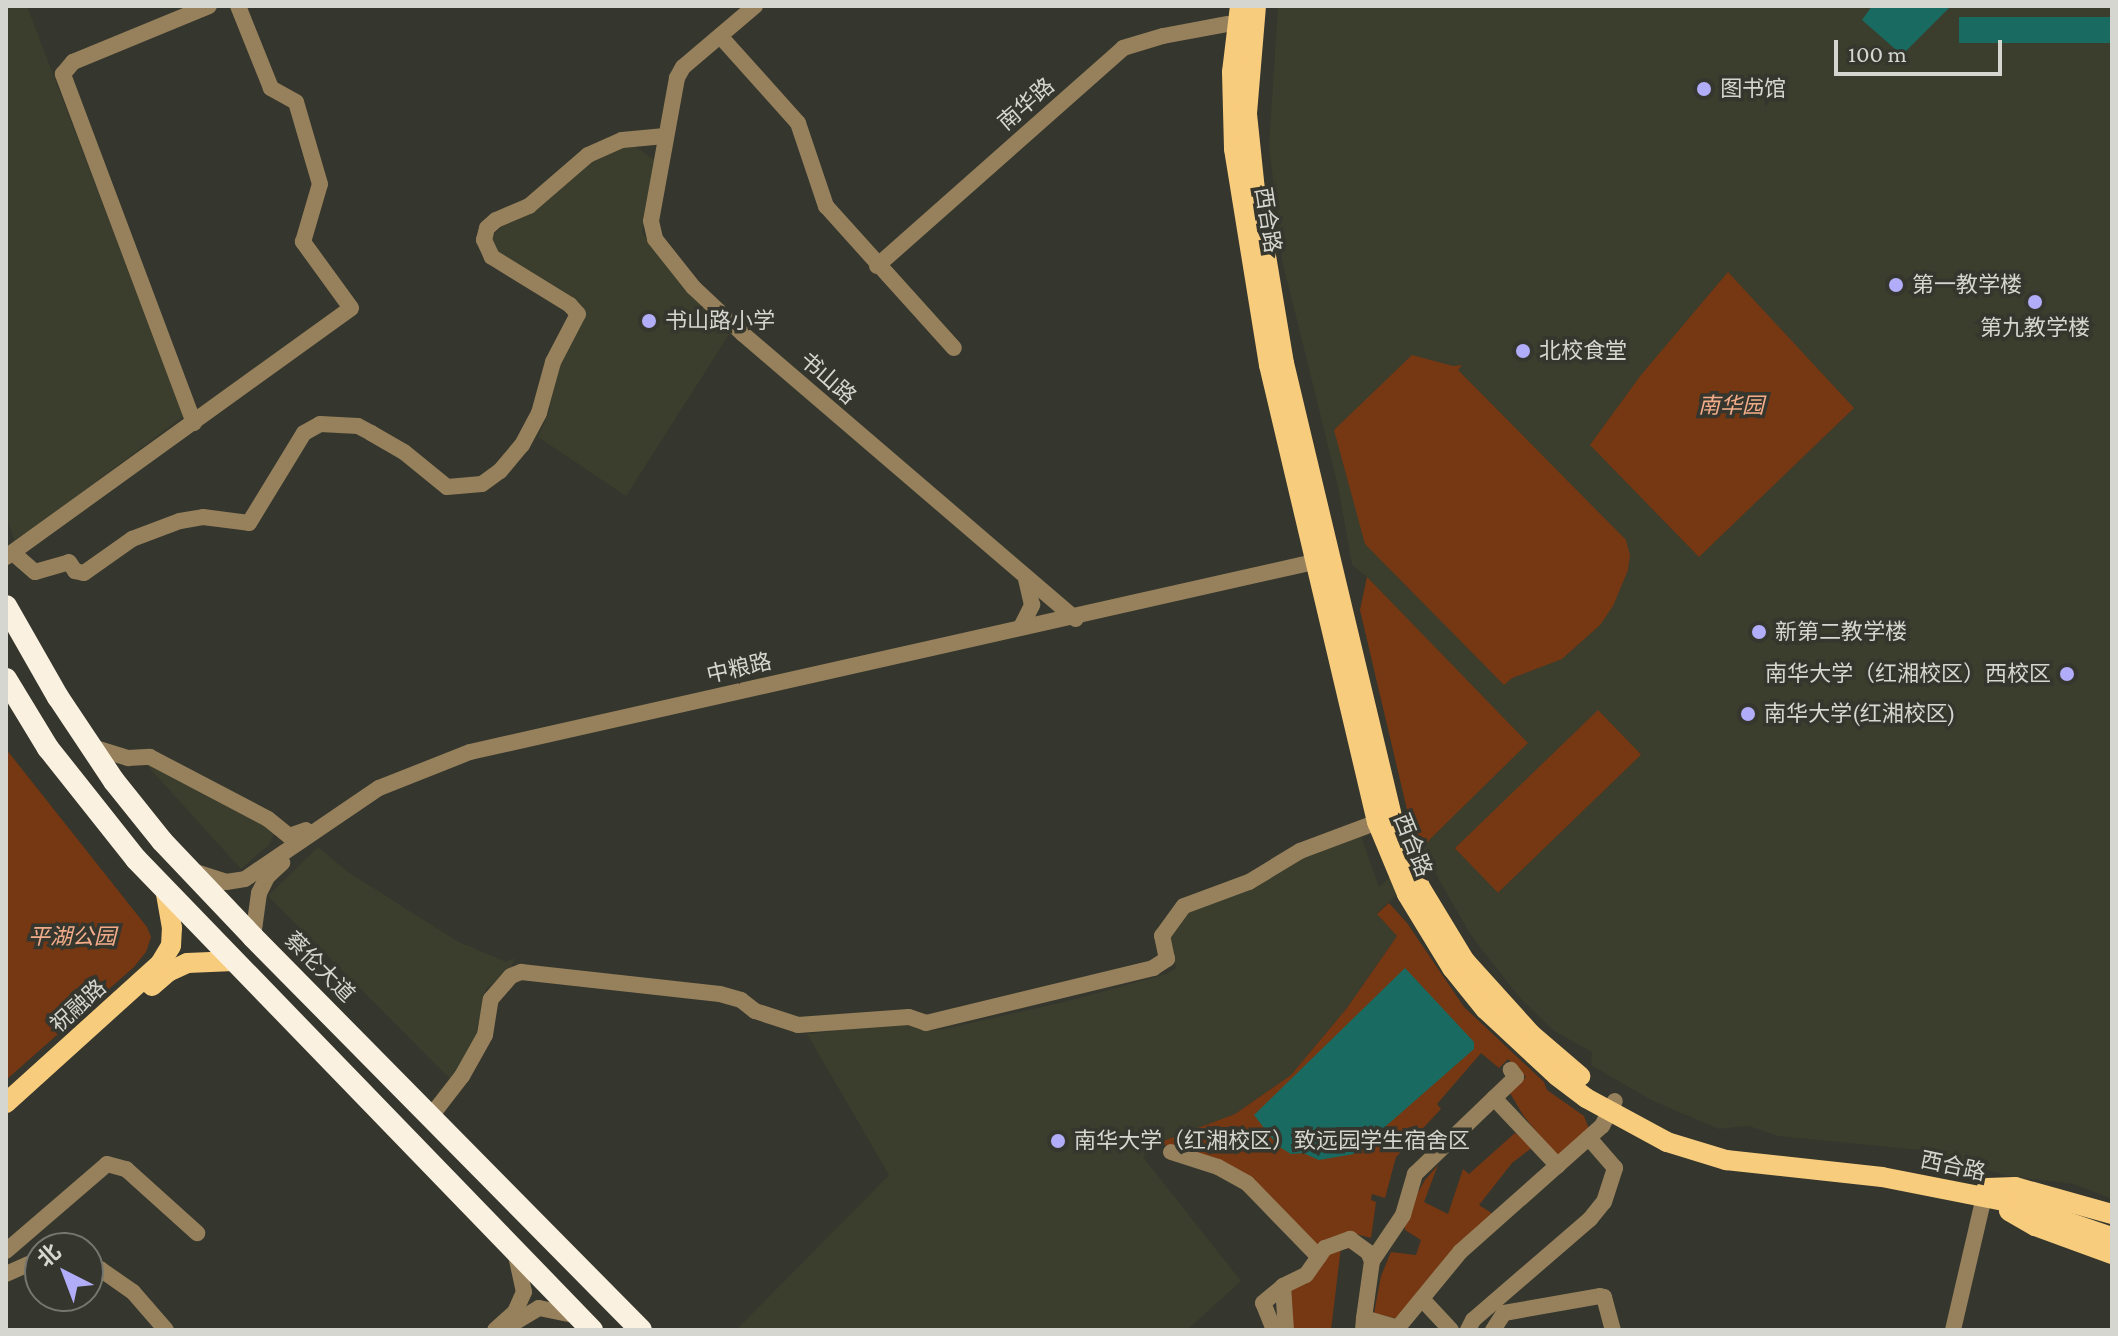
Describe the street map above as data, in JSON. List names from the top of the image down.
{
  "streets": {
    "highway": ["蔡伦大道"],
    "main road": ["西合路", "祝融路"],
    "street": ["南华路", "书山路", "中粮路"]
  },
  "crossings": [
    ["西合路", "中粮路"],
    ["书山路", "中粮路"],
    ["中粮路", "蔡伦大道"]
  ],
  "parks": ["南华园", "平湖公园"],
  "places": [
    "图书馆",
    "第一教学楼",
    "第九教学楼",
    "书山路小学",
    "北校食堂",
    "新第二教学楼",
    "南华大学（红湘校区）西校区",
    "南华大学(红湘校区)",
    "南华大学（红湘校区）致远园学生宿舍区"
  ],
  "scale_bar": "100 m",
  "north": "top left"
}
